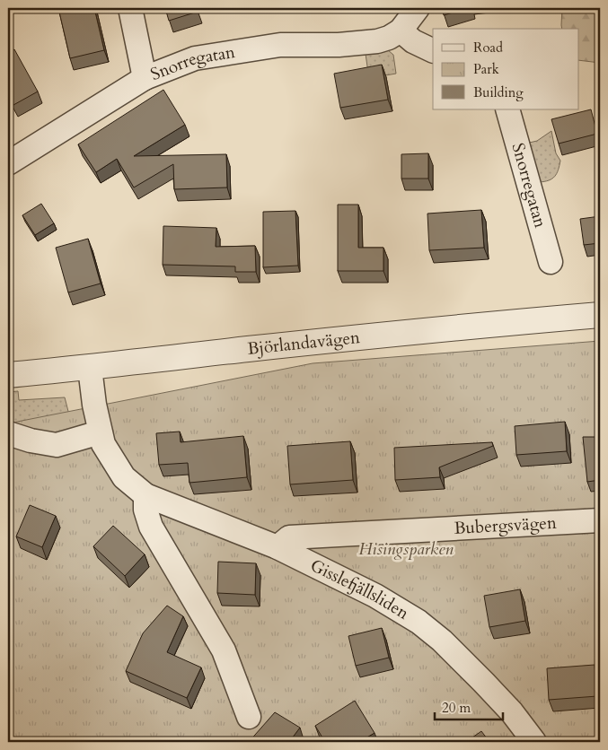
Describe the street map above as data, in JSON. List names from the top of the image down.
{
  "streets": {
    "street": [
      "Snorregatan",
      "Björlandavägen",
      "Bubergsvägen",
      "Gisslefjällsliden"
    ]
  },
  "crossings": [
    ["Björlandavägen", "Gisslefjällsliden"],
    ["Bubergsvägen", "Gisslefjällsliden"]
  ],
  "parks": ["Hisingsparken"],
  "legend": ["Road", "Park", "Building"],
  "scale_bar": "20 m"
}
